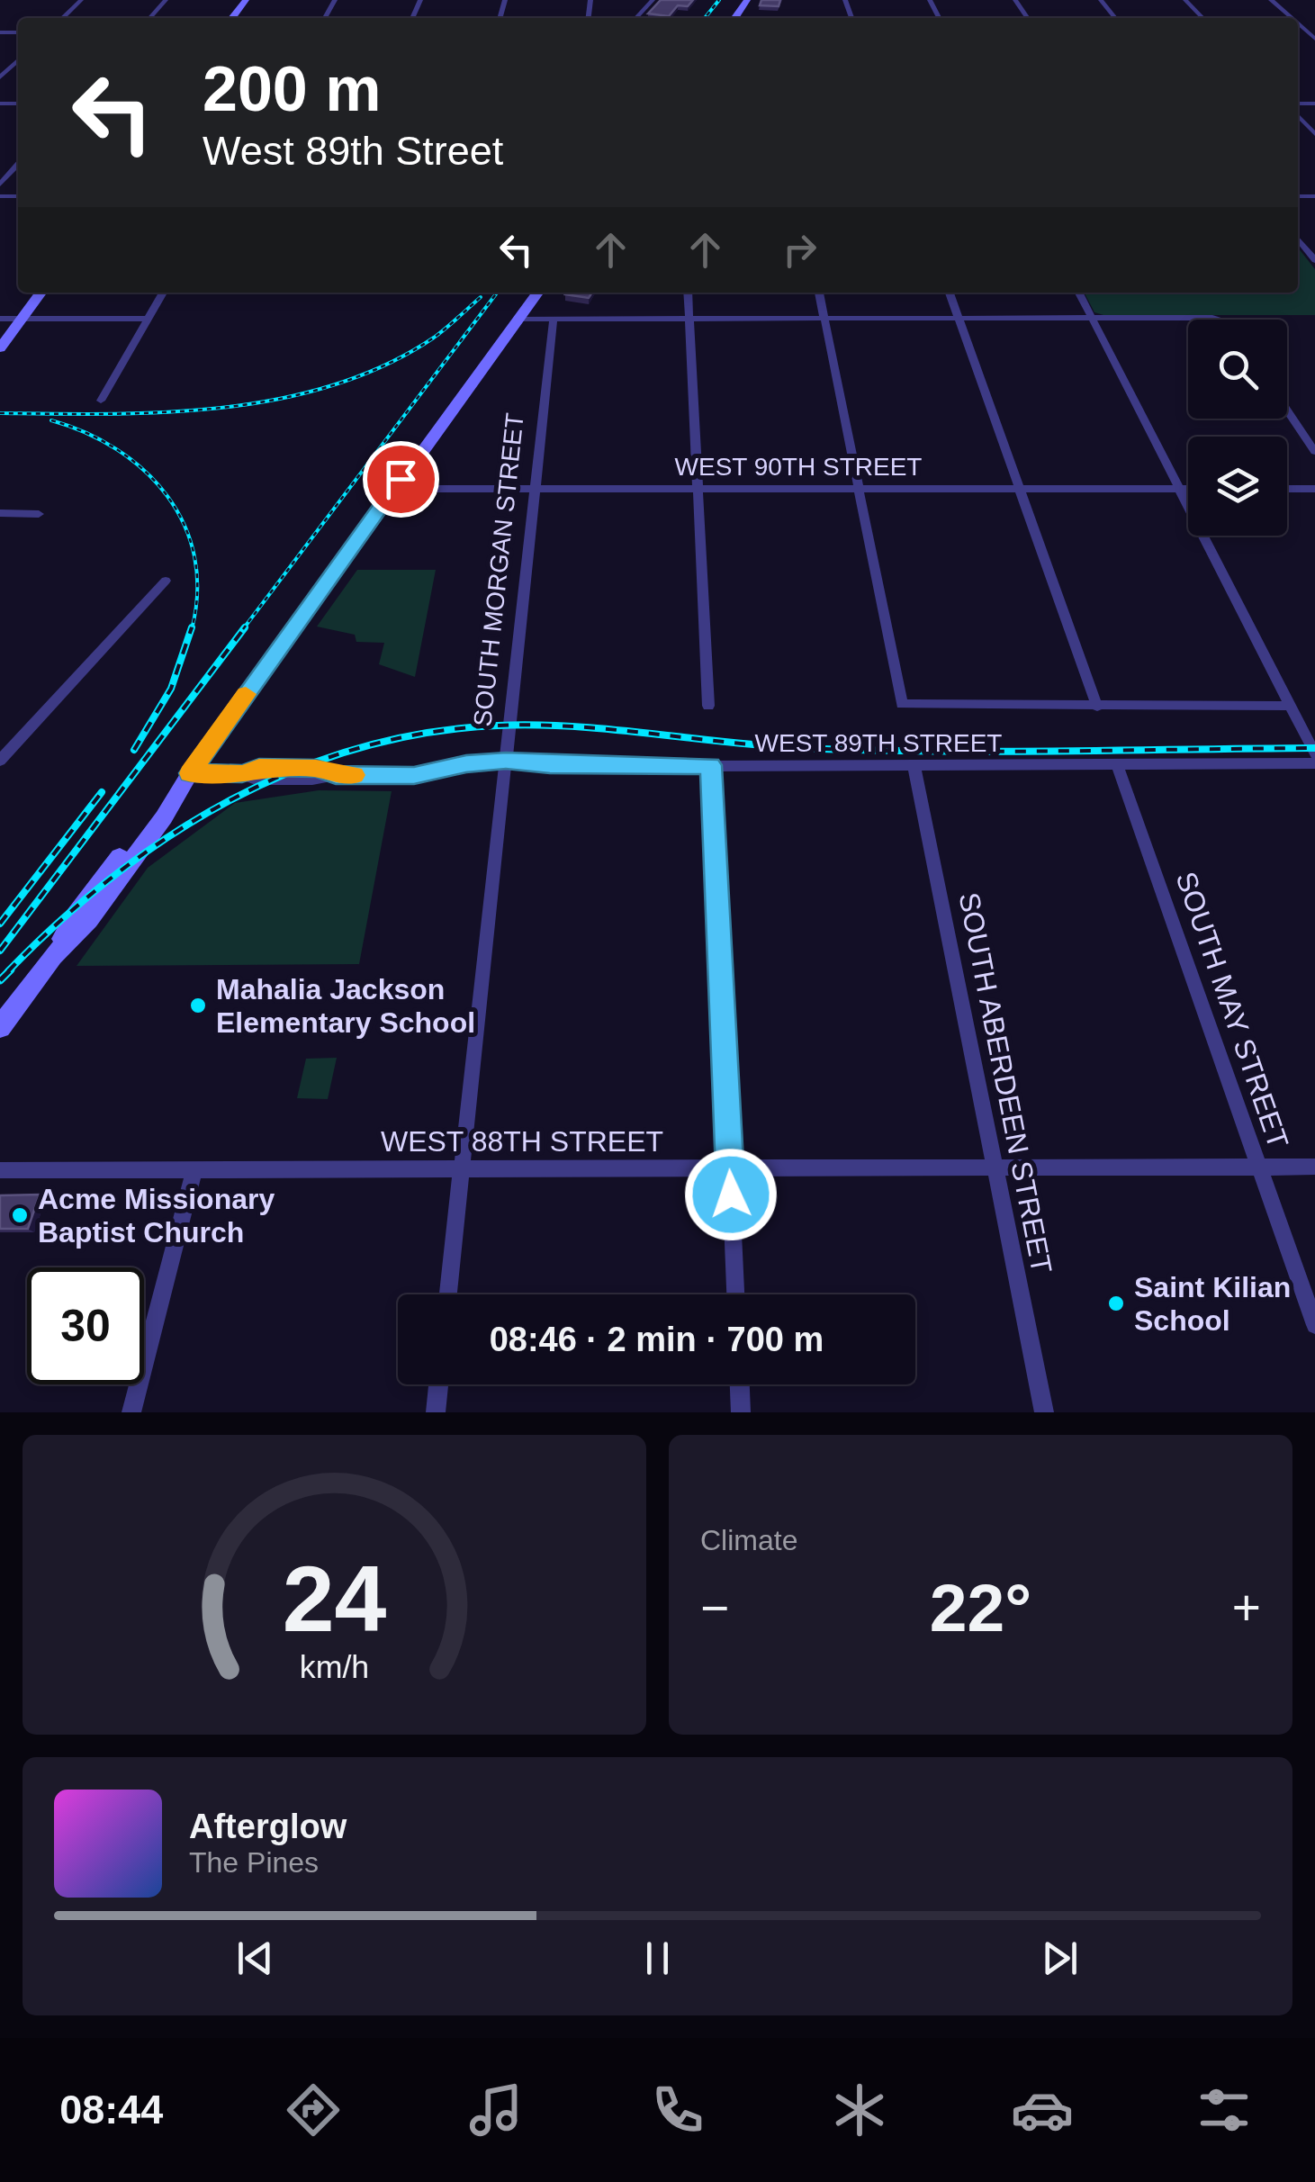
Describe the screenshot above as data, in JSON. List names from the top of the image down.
{
  "streets": {
    "street": [
      "WEST 90TH STREET",
      "SOUTH MORGAN STREET",
      "WEST 89TH STREET",
      "SOUTH MAY STREET",
      "SOUTH ABERDEEN STREET",
      "WEST 88TH STREET"
    ]
  },
  "crossings": [
    ["WEST 90TH STREET", "SOUTH MORGAN STREET"],
    ["WEST 90TH STREET", "WEST 89TH STREET"],
    ["SOUTH MORGAN STREET", "WEST 89TH STREET"],
    ["SOUTH MORGAN STREET", "WEST 88TH STREET"],
    ["WEST 89TH STREET", "SOUTH MAY STREET"],
    ["WEST 89TH STREET", "SOUTH ABERDEEN STREET"],
    ["SOUTH MAY STREET", "WEST 88TH STREET"],
    ["SOUTH ABERDEEN STREET", "WEST 88TH STREET"]
  ],
  "places": ["Mahalia Jackson Elementary School", "Acme Missionary Baptist Church", "Saint Kilian School"],
  "page": {
    "turn": ["200 m", "West 89th Street"],
    "limit": "30",
    "trip": "08:46 · 2 min · 700 m",
    "tile": "Climate",
    "heat": ["−", "22°", "+"],
    "song": ["Afterglow", "The Pines"],
    "tabs": "08:44",
    "gauge": ["24", "km/h"]
  }
}
